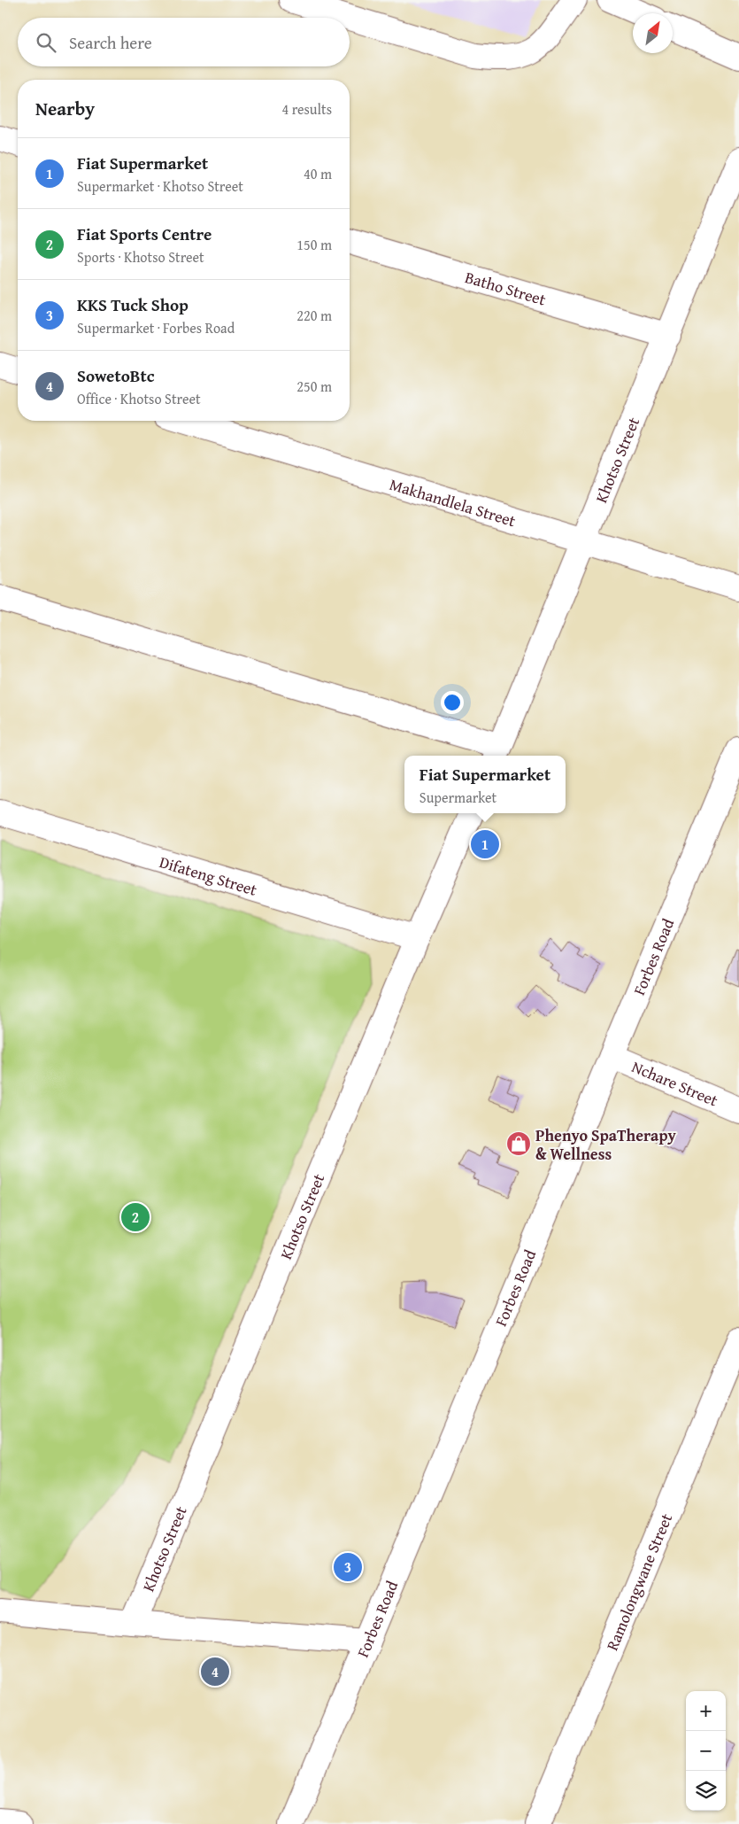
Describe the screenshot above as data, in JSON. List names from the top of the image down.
{
  "streets": {
    "street": [
      "Batho Street",
      "Khotso Street",
      "Makhandlela Street",
      "Difateng Street",
      "Forbes Road",
      "Nchare Street",
      "Ramolongwane Street"
    ]
  },
  "crossings": [
    ["Batho Street", "Khotso Street"],
    ["Khotso Street", "Makhandlela Street"],
    ["Khotso Street", "Difateng Street"],
    ["Forbes Road", "Nchare Street"]
  ],
  "places": {
    "shop": ["Phenyo SpaTherapy & Wellness"]
  },
  "north": "top right",
  "page": {
    "search": "Search here",
    "heading": ["Nearby", "4 results"],
    "list": [
      {
        "mark": "1",
        "name": "Fiat Supermarket",
        "note": "Supermarket · Khotso Street",
        "value": "40 m"
      },
      {
        "mark": "2",
        "name": "Fiat Sports Centre",
        "note": "Sports · Khotso Street",
        "value": "150 m"
      },
      {
        "mark": "3",
        "name": "KKS Tuck Shop",
        "note": "Supermarket · Forbes Road",
        "value": "220 m"
      },
      {
        "mark": "4",
        "name": "SowetoBtc",
        "note": "Office · Khotso Street",
        "value": "250 m"
      }
    ],
    "popup": ["Fiat Supermarket", "Supermarket"],
    "pins": [
      "1",
      "2",
      "3",
      "4"
    ],
    "map_buttons": ["+", "−"]
  }
}
